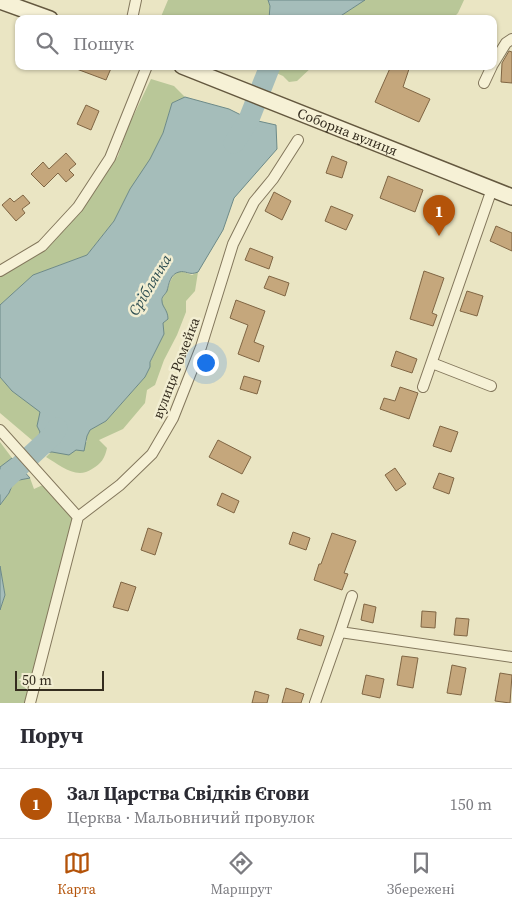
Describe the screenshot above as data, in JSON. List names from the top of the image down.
{
  "streets": {
    "main road": ["Соборна вулиця"],
    "street": ["вулиця Ромейка"]
  },
  "water": ["Сріблянка"],
  "scale_bar": "50 m",
  "page": {
    "search": "Пошук",
    "pins": "1",
    "scale": "50 m",
    "heading": "Поруч",
    "list": [
      {
        "mark": "1",
        "name": "Зал Царства Свідків Єгови",
        "note": "Церква · Мальовничий провулок",
        "value": "150 m"
      }
    ],
    "nav": ["Карта", "Маршрут", "Збережені"]
  }
}
